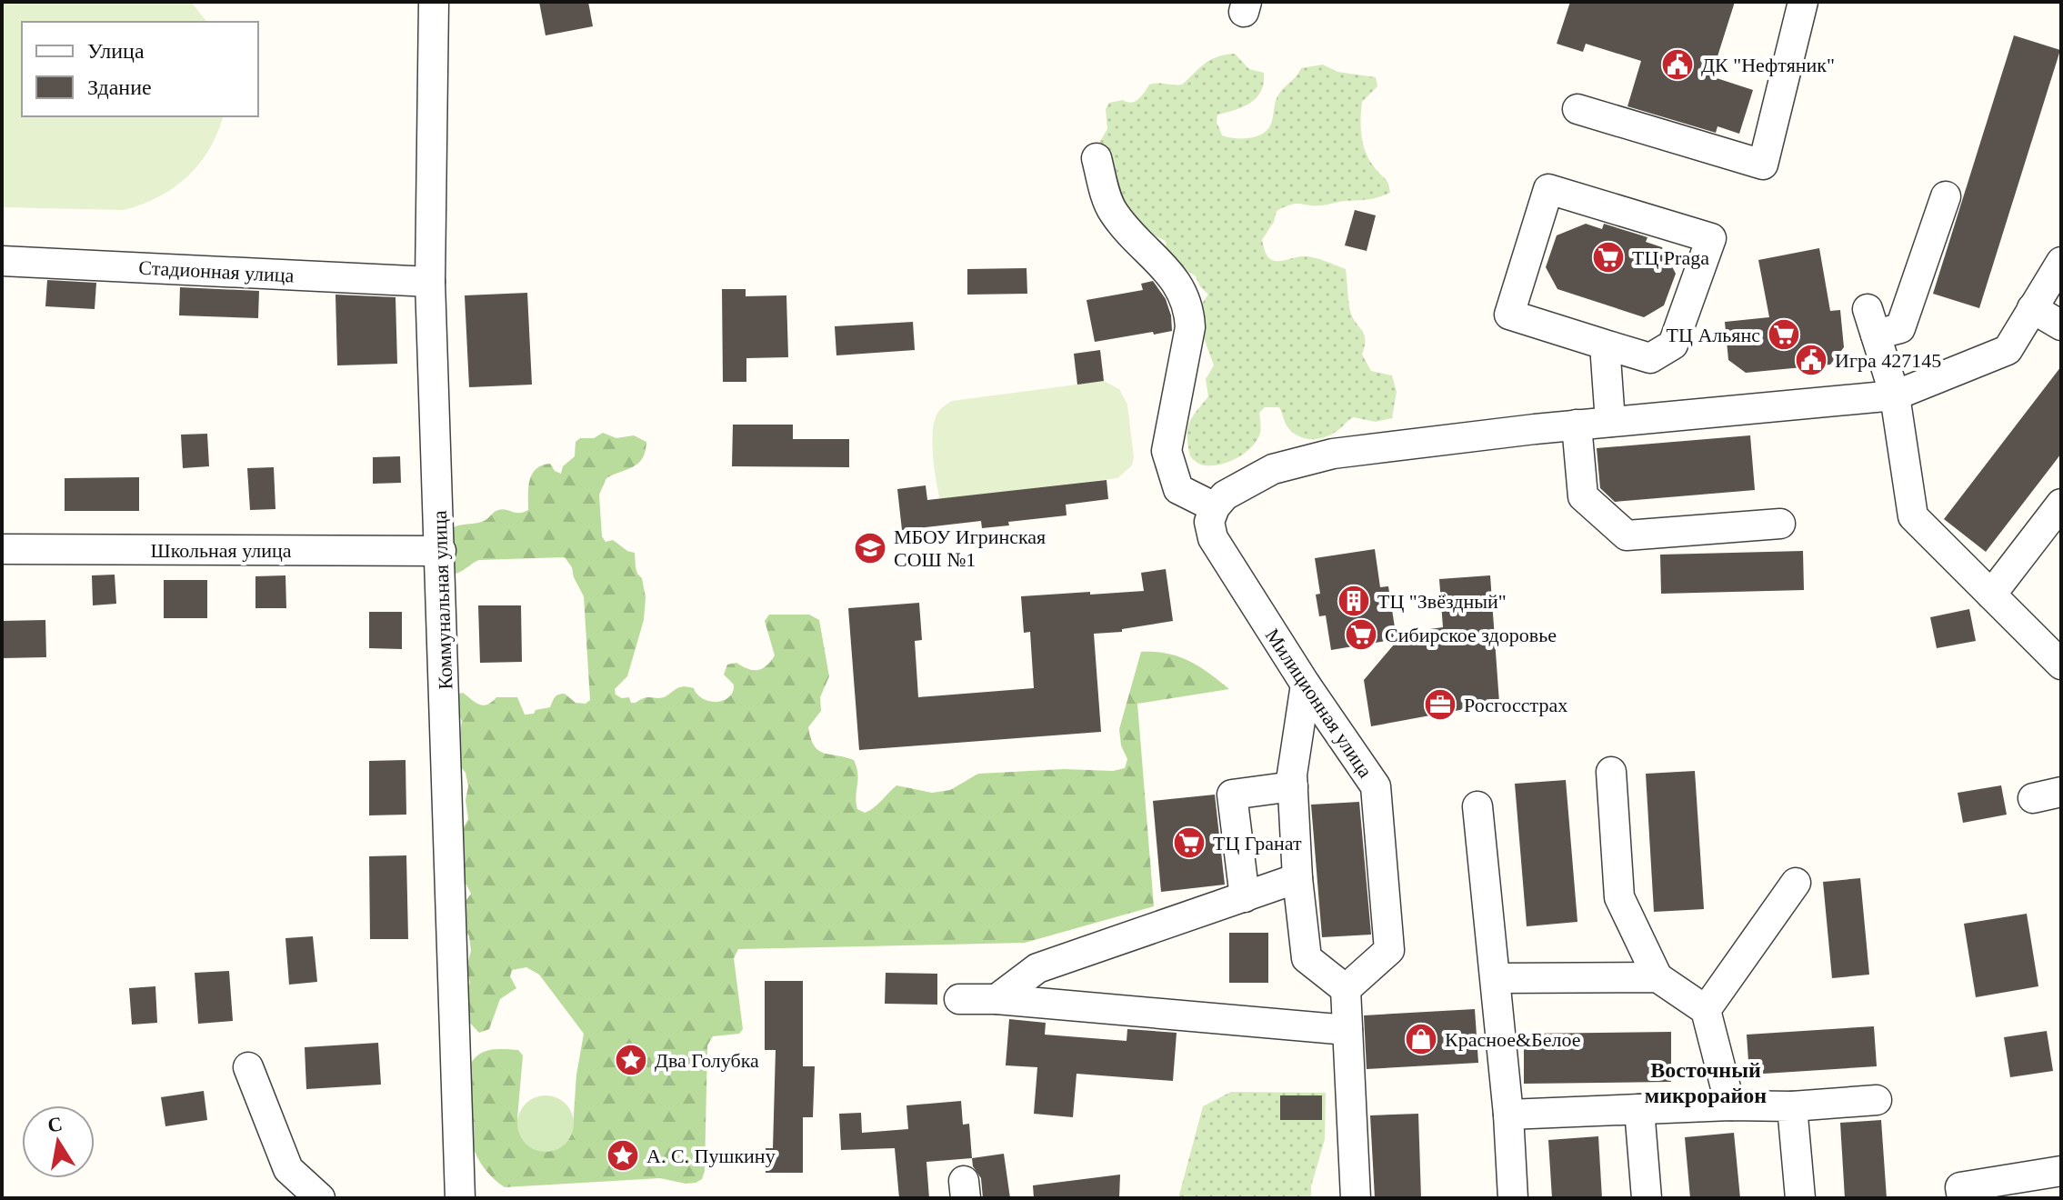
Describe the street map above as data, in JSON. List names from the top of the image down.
{
  "streets": {
    "street": [
      "Стадионная улица",
      "Школьная улица",
      "Коммунальная улица",
      "Милиционная улица"
    ]
  },
  "crossings": [
    ["Стадионная улица", "Коммунальная улица"],
    ["Школьная улица", "Коммунальная улица"]
  ],
  "districts": ["Восточный микрорайон"],
  "places": {
    "public building": ["ДК \"Нефтяник\"", "Игра 427145"],
    "supermarket": [
      "ТЦ Praga",
      "ТЦ Альянс",
      "Сибирское здоровье",
      "ТЦ Гранат"
    ],
    "school or university": ["МБОУ Игринская СОШ №1"],
    "building": ["ТЦ \"Звёздный\""],
    "office": ["Росгосстрах"],
    "shop": ["Красное&Белое"],
    "place": ["Два Голубка", "А. С. Пушкину"]
  },
  "legend": ["Улица", "Здание"],
  "north": "top"
}
